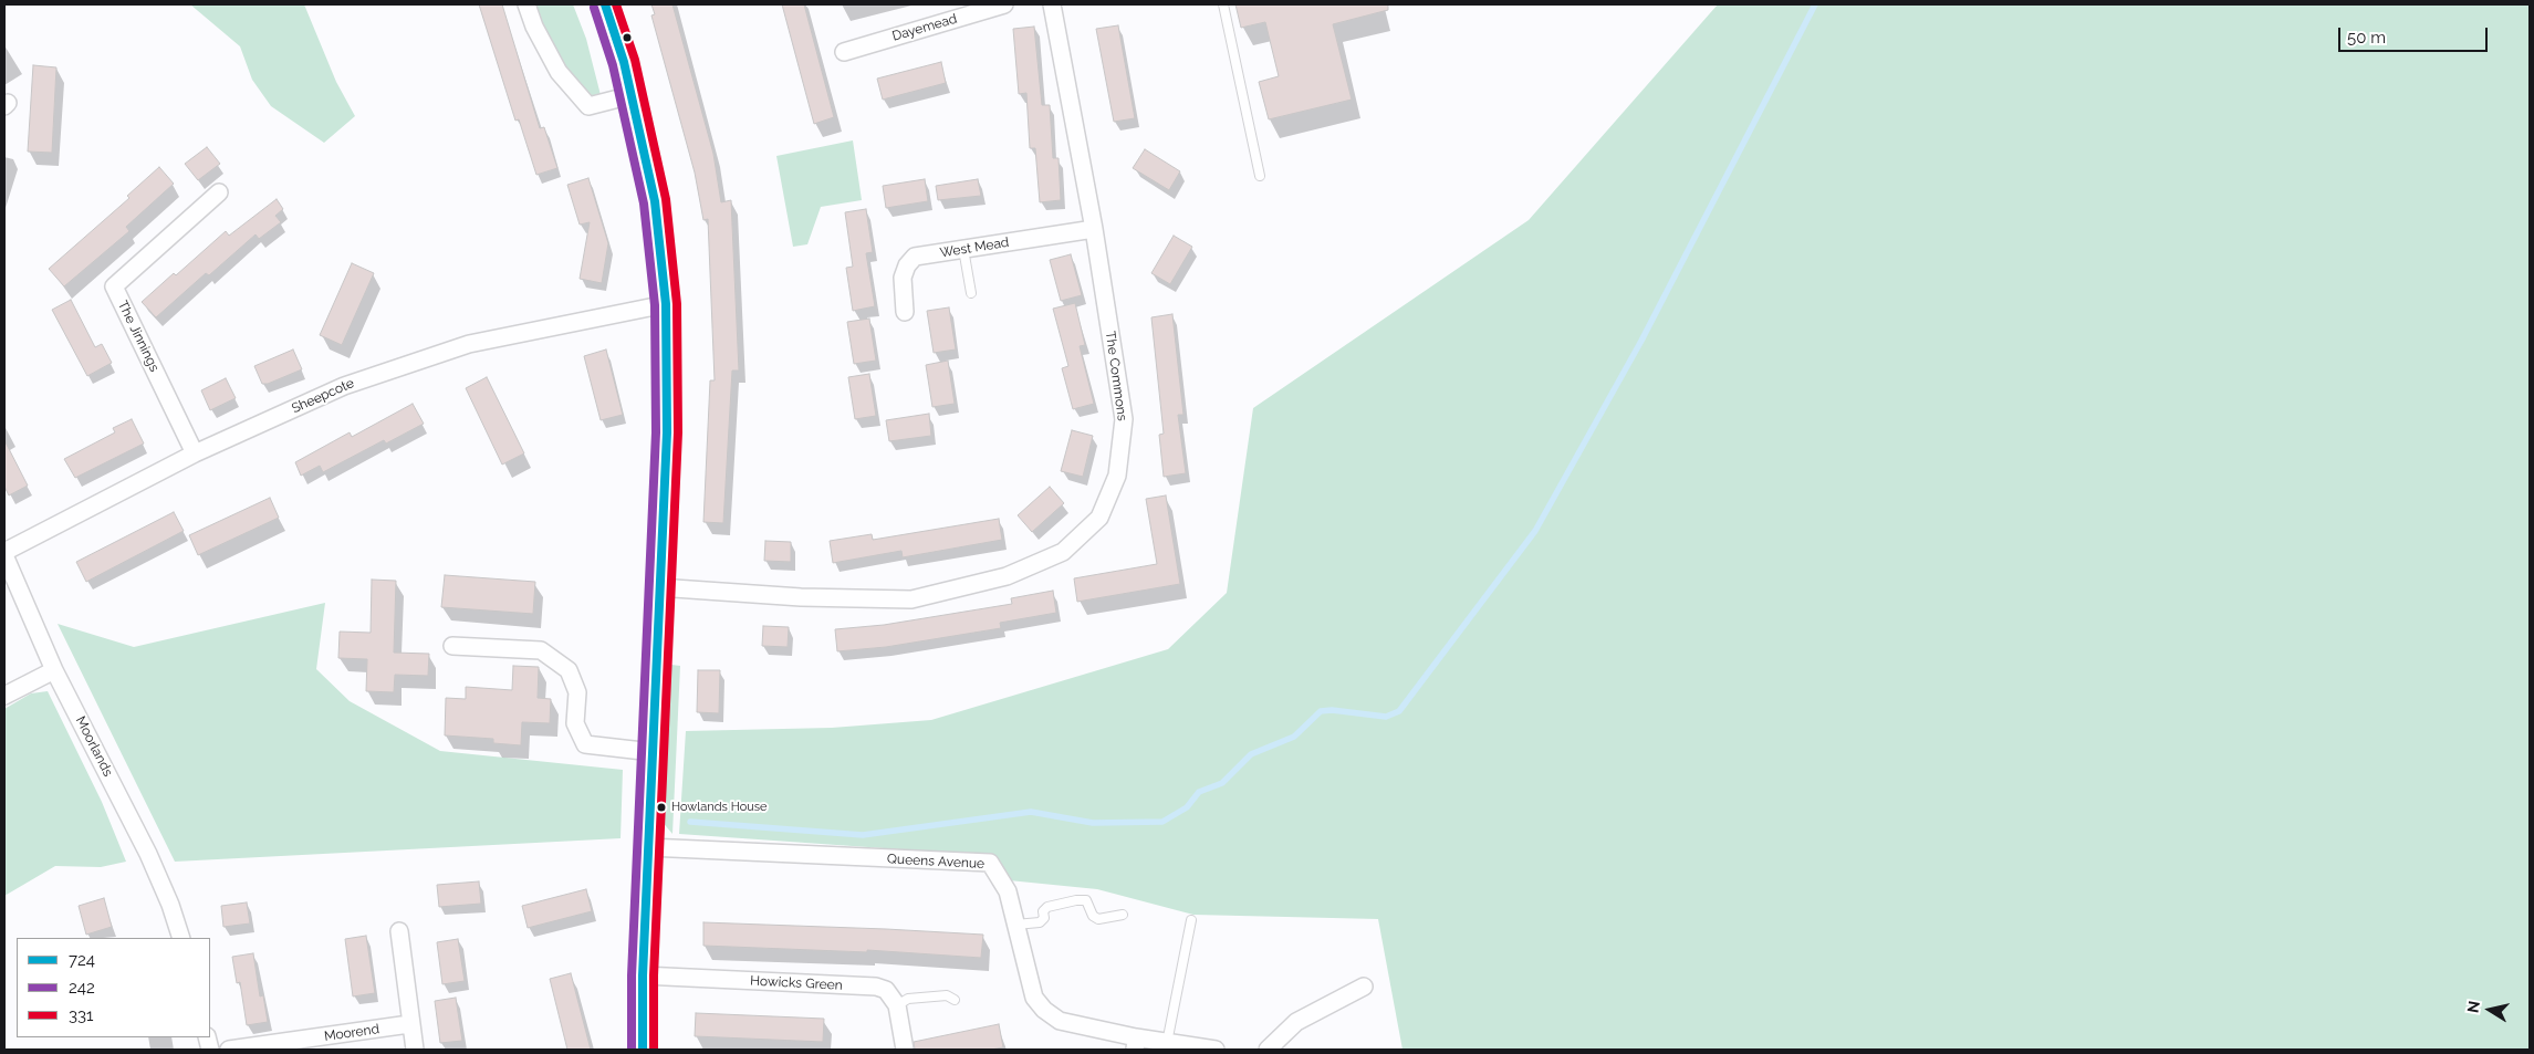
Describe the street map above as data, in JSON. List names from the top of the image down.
{
  "streets": {
    "street": [
      "Dayemead",
      "West Mead",
      "The Jinnings",
      "The Commons",
      "Sheepcote",
      "Moorlands",
      "Queens Avenue",
      "Howicks Green",
      "Moorend"
    ]
  },
  "crossings": [
    ["West Mead", "The Commons"],
    ["The Jinnings", "Sheepcote"],
    ["Sheepcote", "Moorlands"]
  ],
  "places": ["Howlands House"],
  "lines": ["transit line 724", "transit line 331", "transit line 242"],
  "legend": ["724", "242", "331"],
  "scale_bar": "50 m",
  "north": "left"
}
